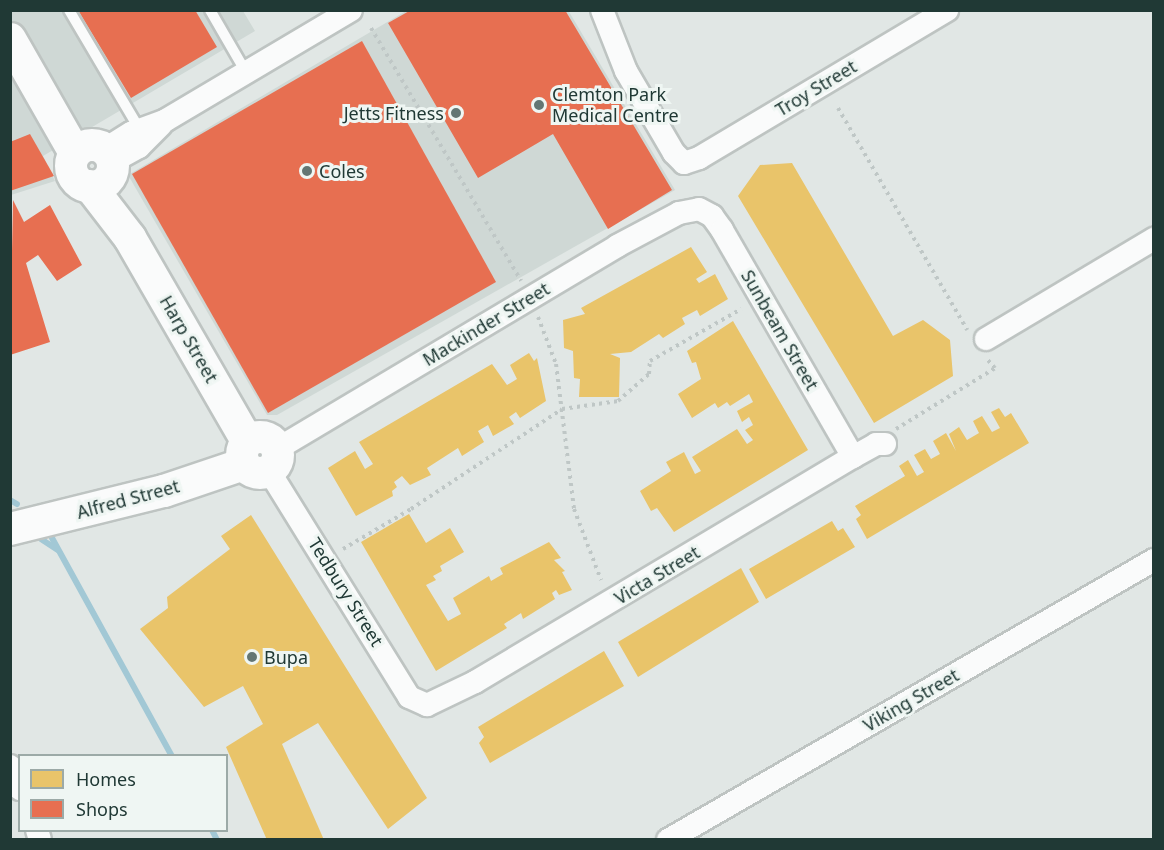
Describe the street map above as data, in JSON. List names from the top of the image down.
{
  "streets": {
    "street": [
      "Troy Street",
      "Mackinder Street",
      "Sunbeam Street",
      "Harp Street",
      "Alfred Street",
      "Victa Street",
      "Tedbury Street",
      "Viking Street"
    ]
  },
  "crossings": [
    ["Mackinder Street", "Sunbeam Street"],
    ["Mackinder Street", "Harp Street"],
    ["Mackinder Street", "Alfred Street"],
    ["Mackinder Street", "Tedbury Street"],
    ["Sunbeam Street", "Victa Street"],
    ["Harp Street", "Alfred Street"],
    ["Harp Street", "Tedbury Street"],
    ["Alfred Street", "Tedbury Street"],
    ["Victa Street", "Tedbury Street"]
  ],
  "places": [
    "Clemton Park Medical Centre",
    "Jetts Fitness",
    "Coles",
    "Bupa"
  ],
  "legend": ["Homes", "Shops"]
}
